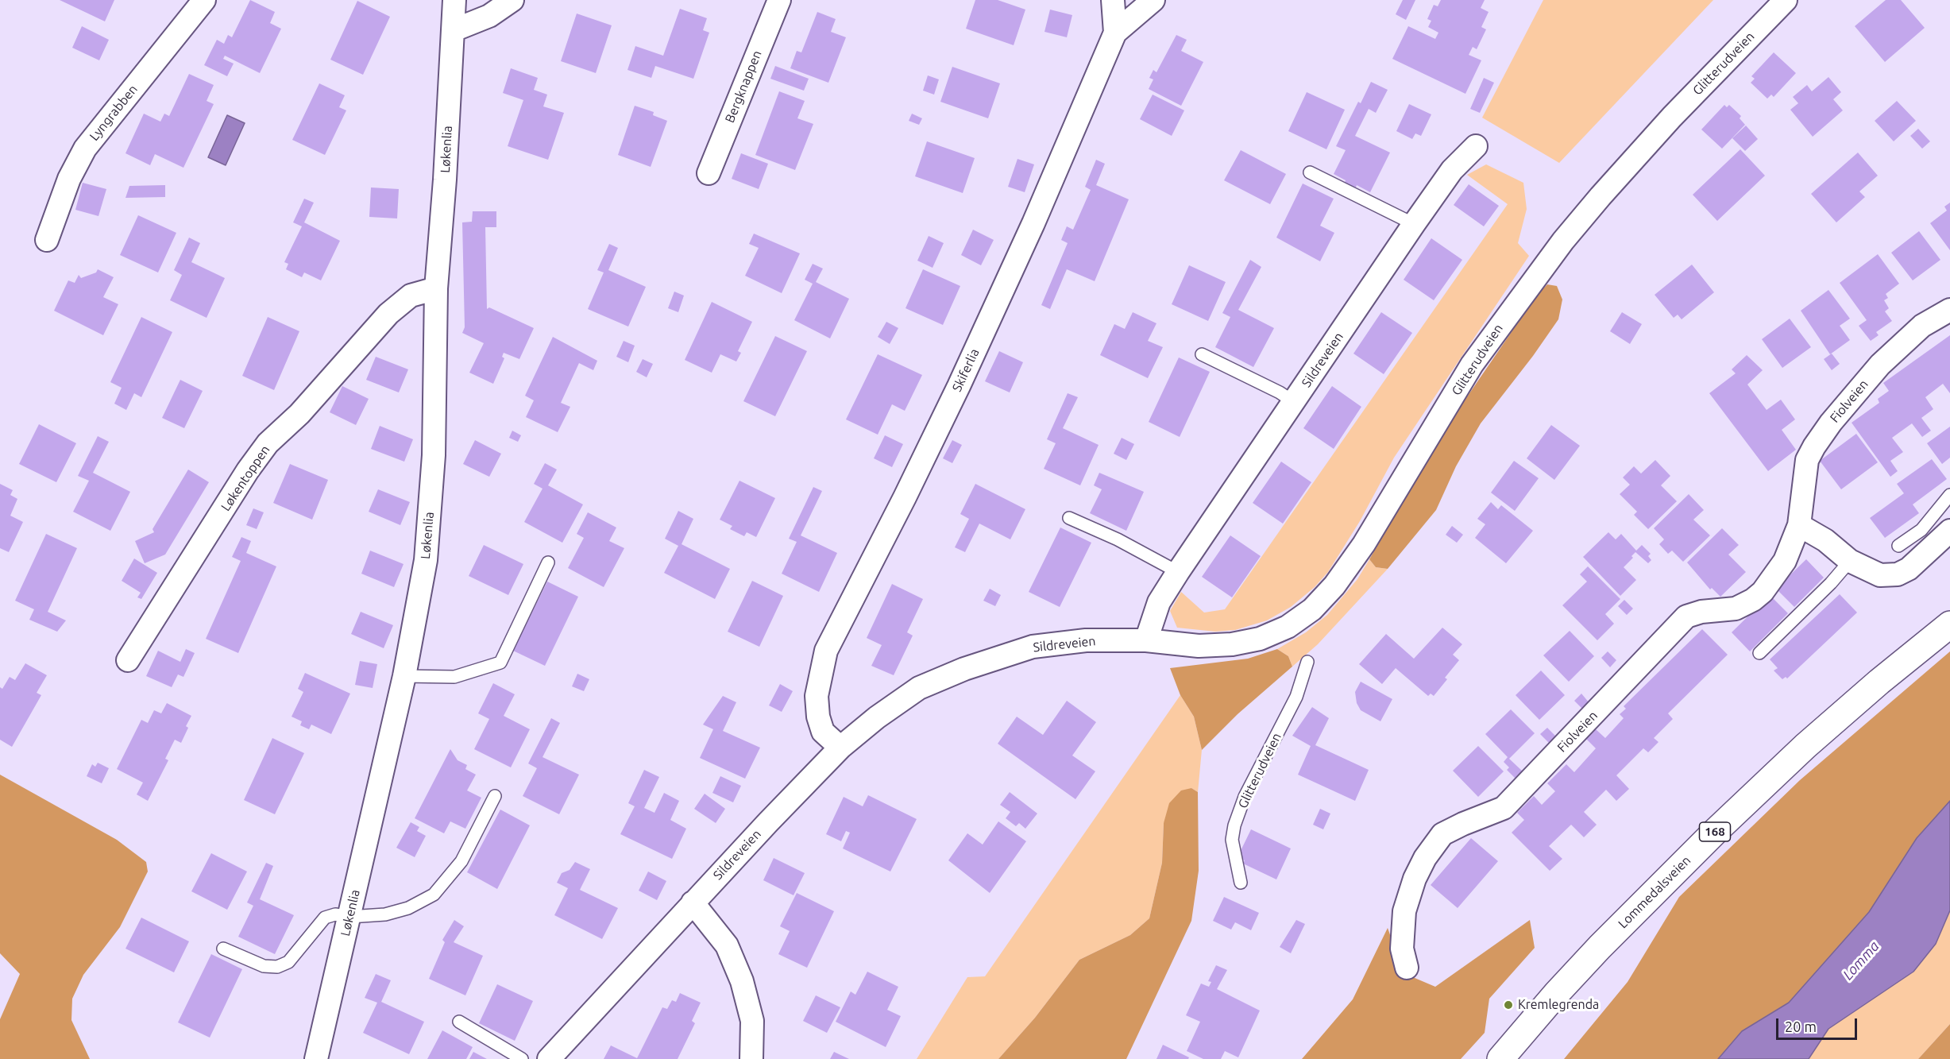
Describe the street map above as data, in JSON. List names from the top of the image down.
{
  "streets": {
    "main road": ["168", "Lommedalsveien"],
    "street": [
      "Glitterudveien",
      "Bergknappen",
      "Lyngrabben",
      "Løkenlia",
      "Sildreveien",
      "Skiferlia",
      "Fiolveien",
      "Løkentoppen"
    ]
  },
  "crossings": [
    ["Glitterudveien", "Sildreveien"],
    ["Løkenlia", "Løkentoppen"],
    ["Sildreveien", "Skiferlia"]
  ],
  "water": ["Lomma"],
  "places": ["Kremlegrenda"],
  "scale_bar": "20 m"
}
